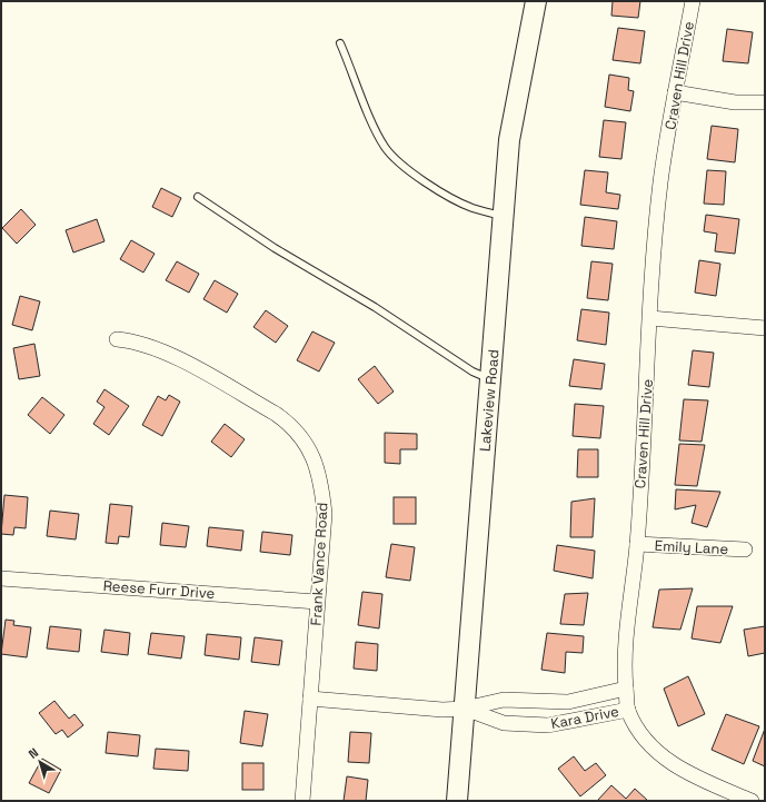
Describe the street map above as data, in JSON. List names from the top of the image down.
{
  "streets": {
    "main road": ["Lakeview Road"],
    "street": [
      "Craven Hill Drive",
      "Emily Lane",
      "Frank Vance Road",
      "Reese Furr Drive",
      "Kara Drive"
    ]
  },
  "crossings": [
    ["Craven Hill Drive", "Emily Lane"],
    ["Craven Hill Drive", "Kara Drive"],
    ["Lakeview Road", "Kara Drive"],
    ["Frank Vance Road", "Reese Furr Drive"],
    ["Frank Vance Road", "Kara Drive"]
  ],
  "north": "top left"
}
